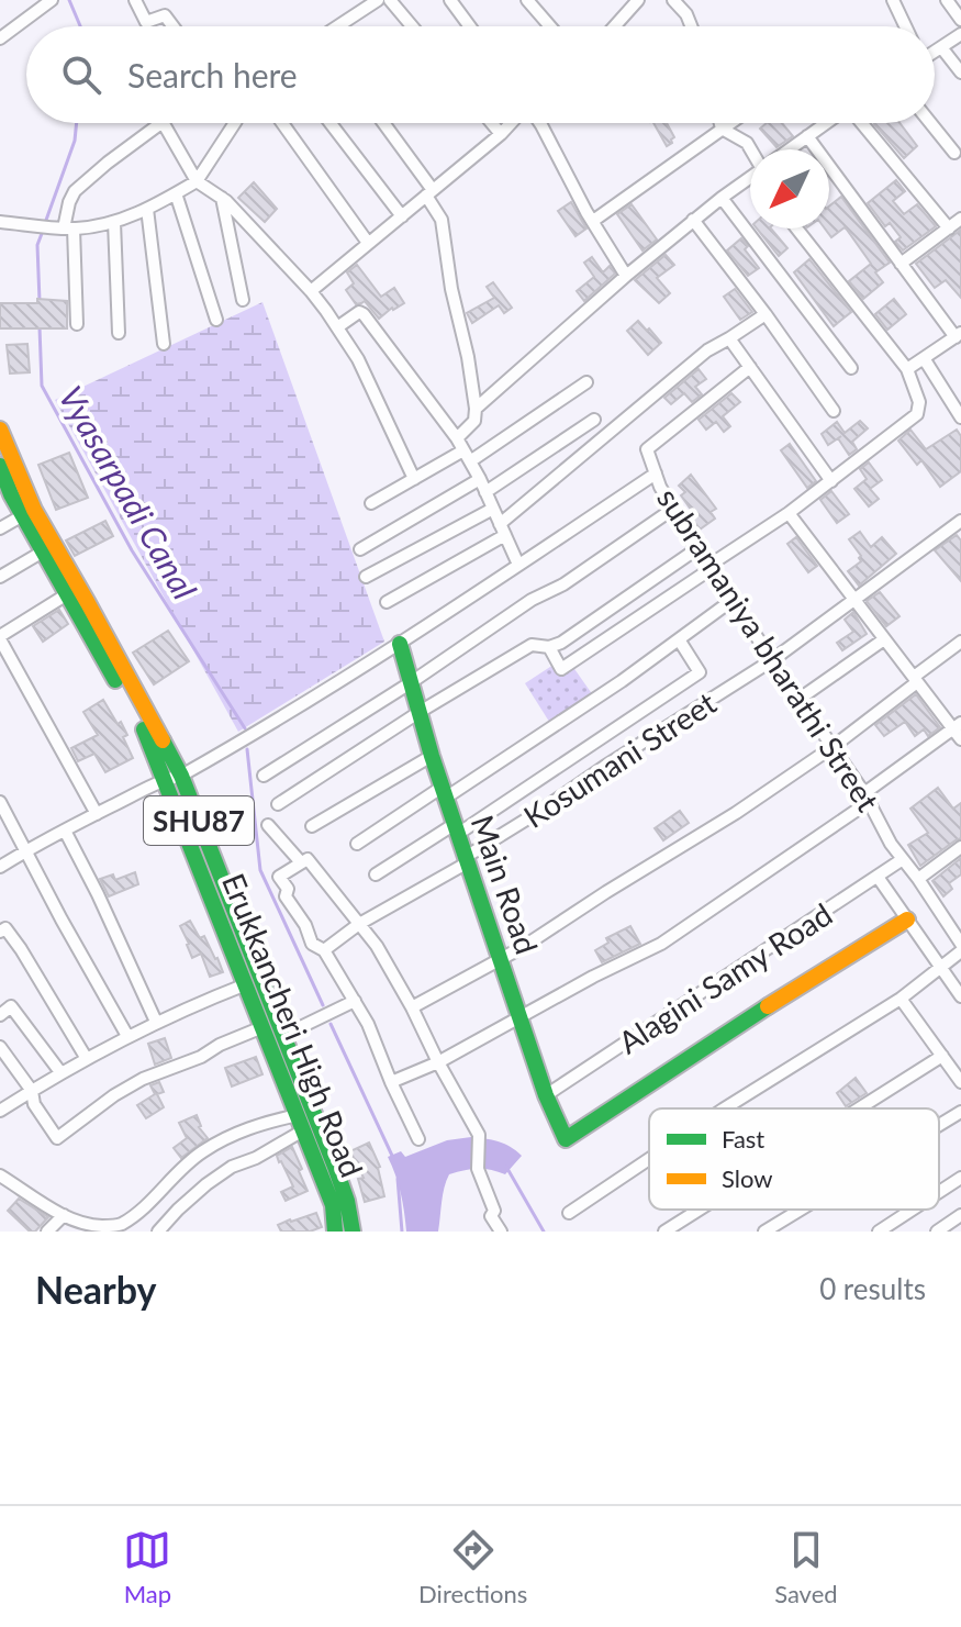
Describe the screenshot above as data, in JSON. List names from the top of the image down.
{
  "streets": {
    "main road": ["SHU87", "Main Road", "Erukkancheri High Road"],
    "street": ["subramaniya bharathi Street", "Kosumani Street", "Alagini Samy Road"]
  },
  "crossings": [
    ["subramaniya bharathi Street", "Kosumani Street"],
    ["subramaniya bharathi Street", "Alagini Samy Road"],
    ["Kosumani Street", "Main Road"],
    ["SHU87", "Erukkancheri High Road"],
    ["Main Road", "Alagini Samy Road"]
  ],
  "water": ["Vyasarpadi Canal"],
  "legend": ["Fast", "Slow"],
  "north": "bottom left",
  "page": {
    "search": "Search here",
    "heading": ["Nearby", "0 results"],
    "nav": ["Map", "Directions", "Saved"]
  }
}
